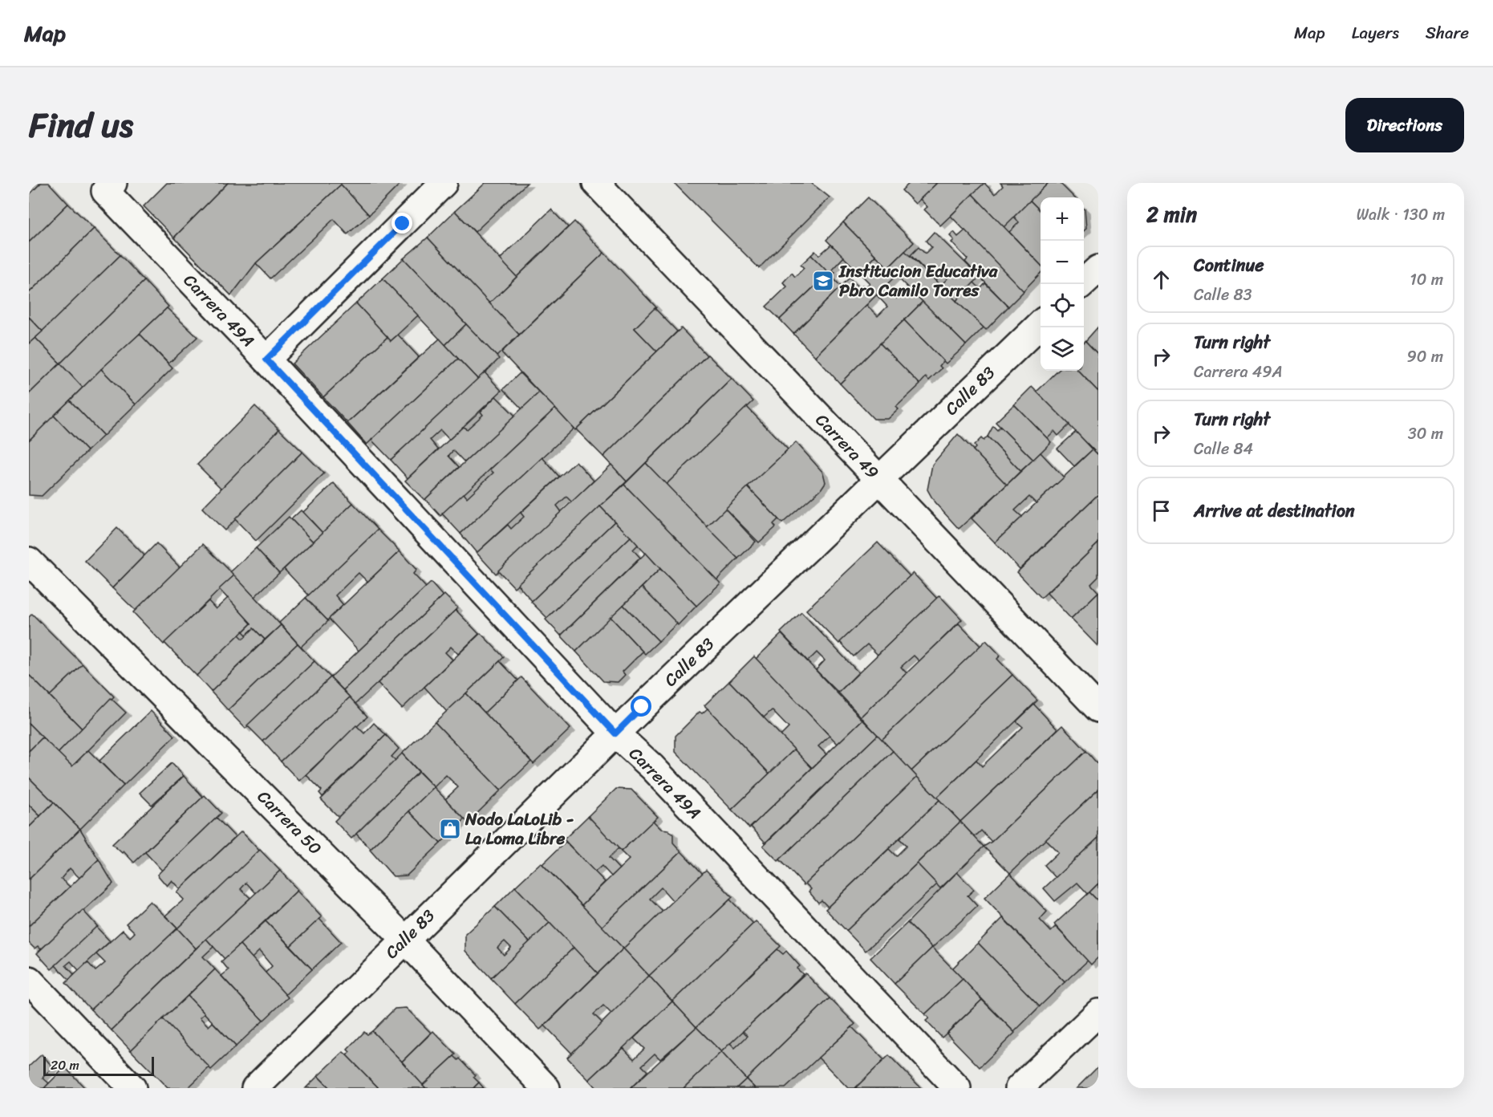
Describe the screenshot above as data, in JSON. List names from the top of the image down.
{
  "streets": {
    "street": [
      "Carrera 49A",
      "Calle 83",
      "Carrera 49",
      "Carrera 50"
    ]
  },
  "crossings": [
    ["Carrera 49A", "Calle 83"],
    ["Calle 83", "Carrera 49"],
    ["Calle 83", "Carrera 50"]
  ],
  "places": {
    "school or university": ["Institucion Educativa Pbro Camilo Torres"],
    "shop": ["Nodo LaLoLib - La Loma Libre"]
  },
  "scale_bar": "20 m",
  "page": {
    "header": "Map",
    "nav": ["Map", "Layers", "Share"],
    "title": "Find us",
    "buttons": "Directions",
    "heading": ["2 min", "Walk · 130 m"],
    "map_buttons": ["+", "−"],
    "list": [
      ["Continue", "Calle 83", "10 m"],
      ["Turn right", "Carrera 49A", "90 m"],
      ["Turn right", "Calle 84", "30 m"],
      "Arrive at destination"
    ],
    "scale": "20 m"
  }
}
